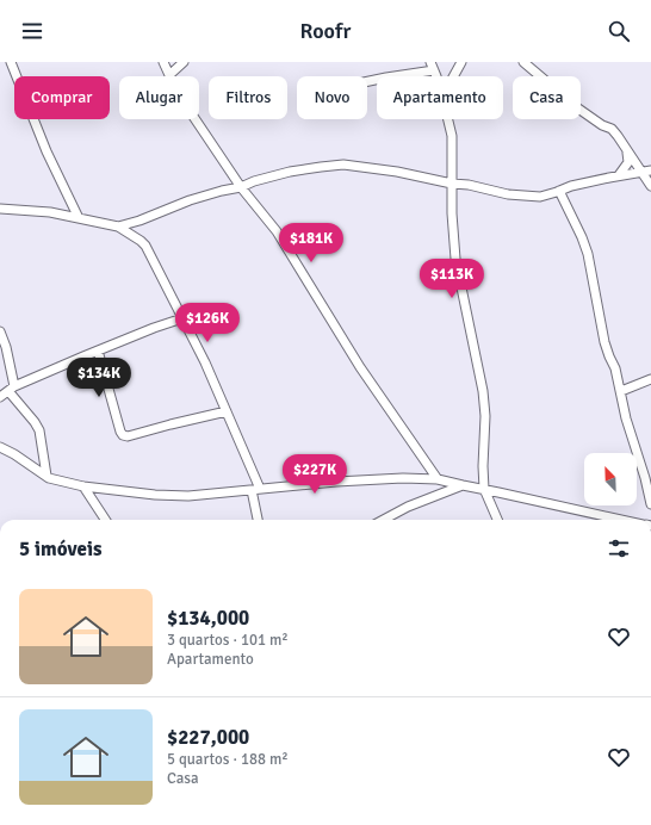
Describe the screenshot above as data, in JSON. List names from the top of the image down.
{
  "north": "top left",
  "page": {
    "header": "Roofr",
    "chip": [
      "Comprar",
      "Alugar",
      "Filtros",
      "Novo",
      "Apartamento",
      "Casa"
    ],
    "price": [
      "$181K",
      "$113K",
      "$126K",
      "$134K",
      "$227K"
    ],
    "heading": "5 imóveis",
    "list": [
      {
        "name": "$134,000",
        "note": "3 quartos · 101 m² · Apartamento"
      },
      {
        "name": "$227,000",
        "note": "5 quartos · 188 m² · Casa"
      }
    ]
  }
}
